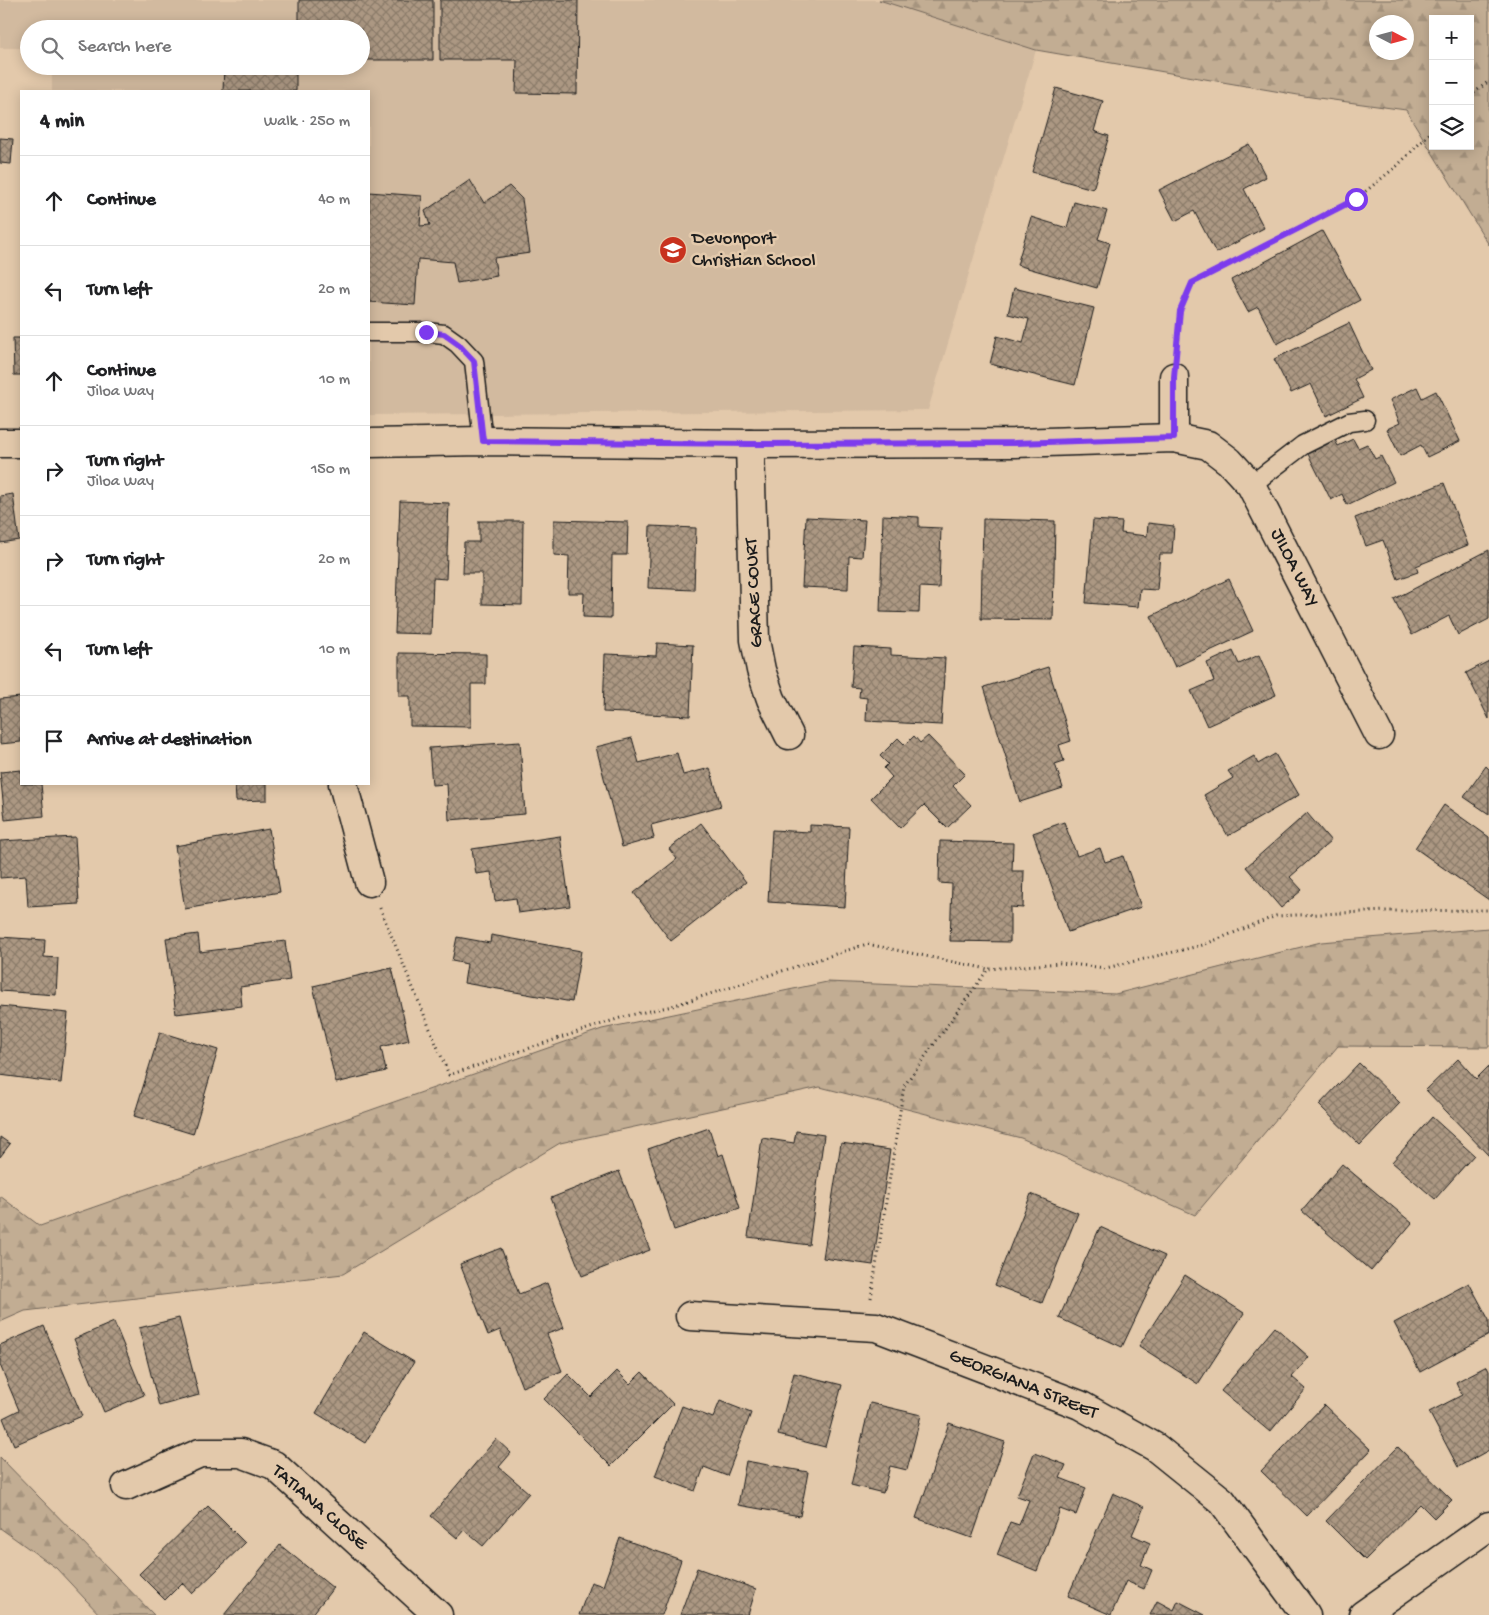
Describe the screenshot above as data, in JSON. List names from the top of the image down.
{
  "streets": {
    "street": [
      "JILOA WAY",
      "GRACE COURT",
      "GEORGIANA STREET",
      "TATIANA CLOSE"
    ]
  },
  "crossings": [
    ["JILOA WAY", "GRACE COURT"]
  ],
  "places": {
    "school or university": ["Devonport Christian School"]
  },
  "north": "right",
  "page": {
    "map_buttons": ["+", "−"],
    "search": "Search here",
    "heading": ["4 min", "Walk · 250 m"],
    "list": [
      ["Continue", "40 m"],
      ["Turn left", "20 m"],
      ["Continue", "Jiloa Way", "10 m"],
      ["Turn right", "Jiloa Way", "150 m"],
      ["Turn right", "20 m"],
      ["Turn left", "10 m"],
      "Arrive at destination"
    ]
  }
}
